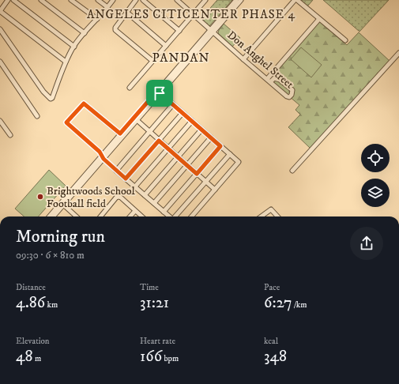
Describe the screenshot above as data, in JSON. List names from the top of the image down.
{
  "streets": {
    "street": ["Don Anghel Street"]
  },
  "districts": ["ANGELES CITICENTER PHASE 4", "PANDAN"],
  "places": ["Brightwoods School Football field"],
  "page": {
    "heading": ["Morning run", "09:30 · 6 × 810 m"],
    "stats": [
      ["Distance", "4.86 km"],
      ["Time", "31:21"],
      ["Pace", "6:27 /km"],
      ["Elevation", "48 m"],
      ["Heart rate", "166 bpm"],
      ["kcal", "348"]
    ]
  }
}
